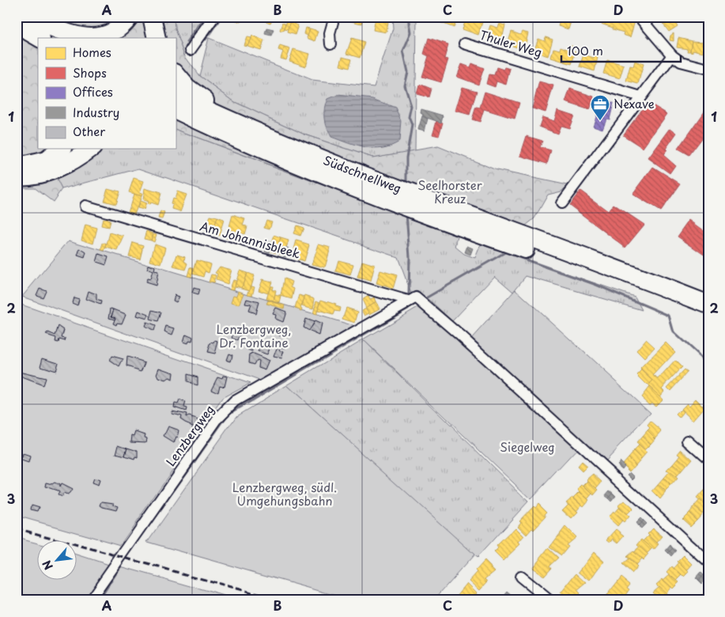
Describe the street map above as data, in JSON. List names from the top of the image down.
{
  "streets": {
    "highway": ["Südschnellweg"],
    "street": ["Thuler Weg", "Am Johannisbleek", "Lenzbergweg"]
  },
  "crossings": [
    ["Am Johannisbleek", "Lenzbergweg"]
  ],
  "parks": [
    "Seelhorster Kreuz",
    "Lenzbergweg, Dr. Fontaine",
    "Siegelweg",
    "Lenzbergweg, südl. Umgehungsbahn"
  ],
  "places": {
    "office": ["Nexave"]
  },
  "legend": [
    "Homes",
    "Shops",
    "Offices",
    "Industry",
    "Other"
  ],
  "scale_bar": "100 m",
  "north": "bottom left",
  "grid": {
    "columns": [
      "A",
      "B",
      "C",
      "D"
    ],
    "rows": ["1", "2", "3"]
  }
}
